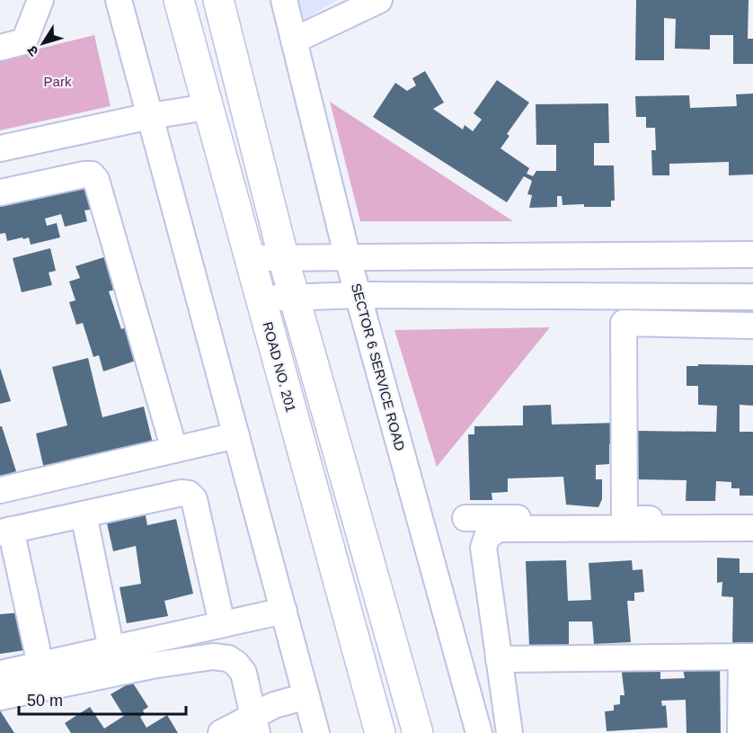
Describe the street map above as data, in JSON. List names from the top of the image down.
{
  "streets": {
    "main road": ["ROAD NO. 201"],
    "street": ["SECTOR 6 SERVICE ROAD"]
  },
  "parks": ["Park"],
  "scale_bar": "50 m",
  "north": "bottom left"
}
